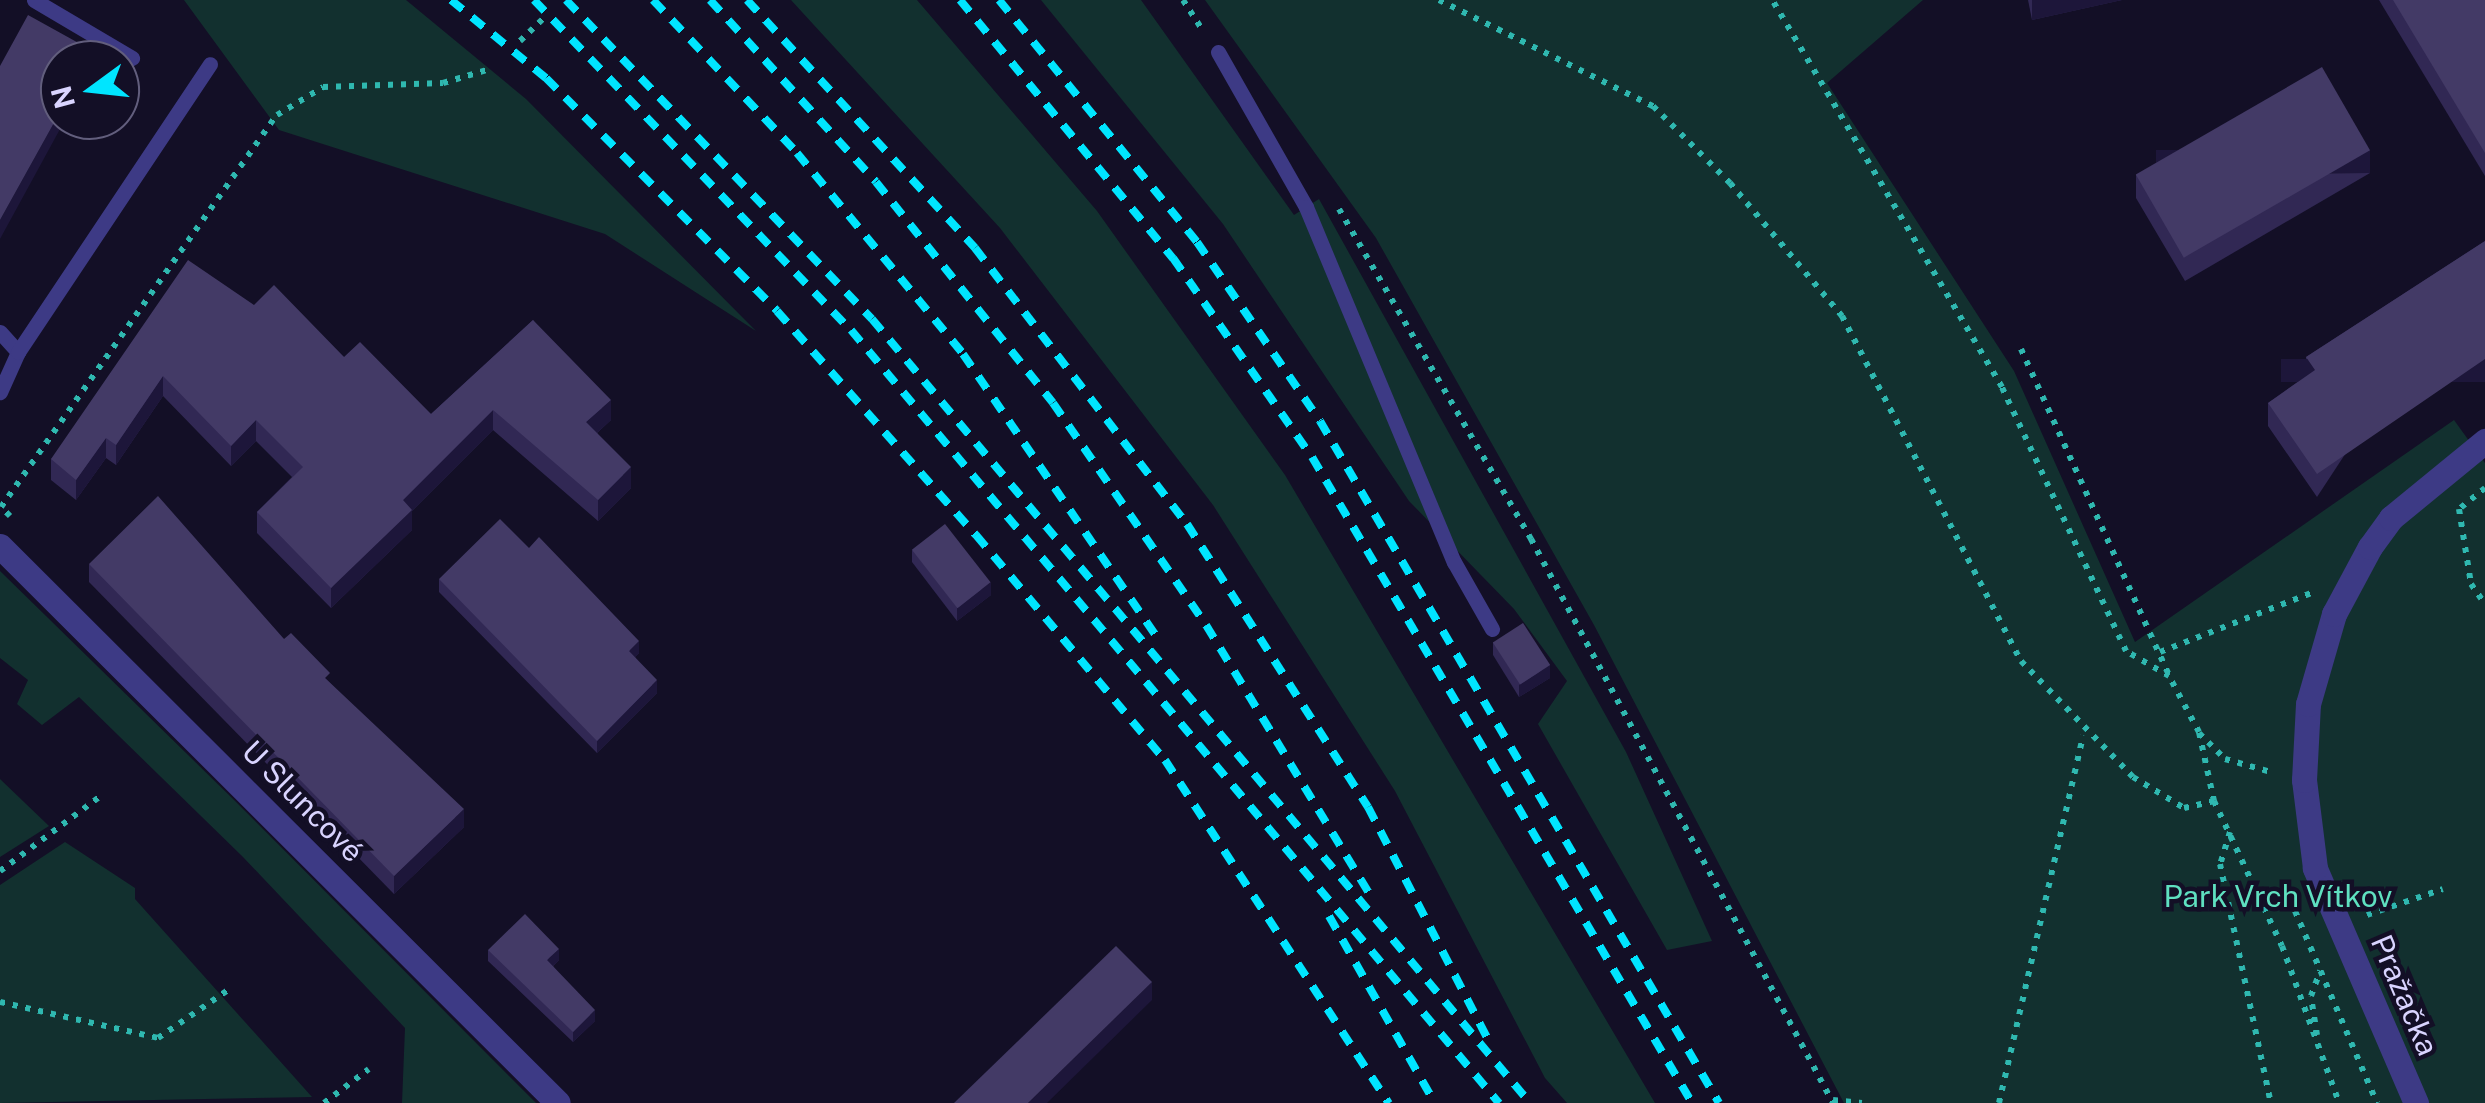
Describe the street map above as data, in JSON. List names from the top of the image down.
{
  "streets": {
    "street": ["U Sluncové", "Pražačka"]
  },
  "parks": ["Park Vrch Vítkov"],
  "north": "left"
}
